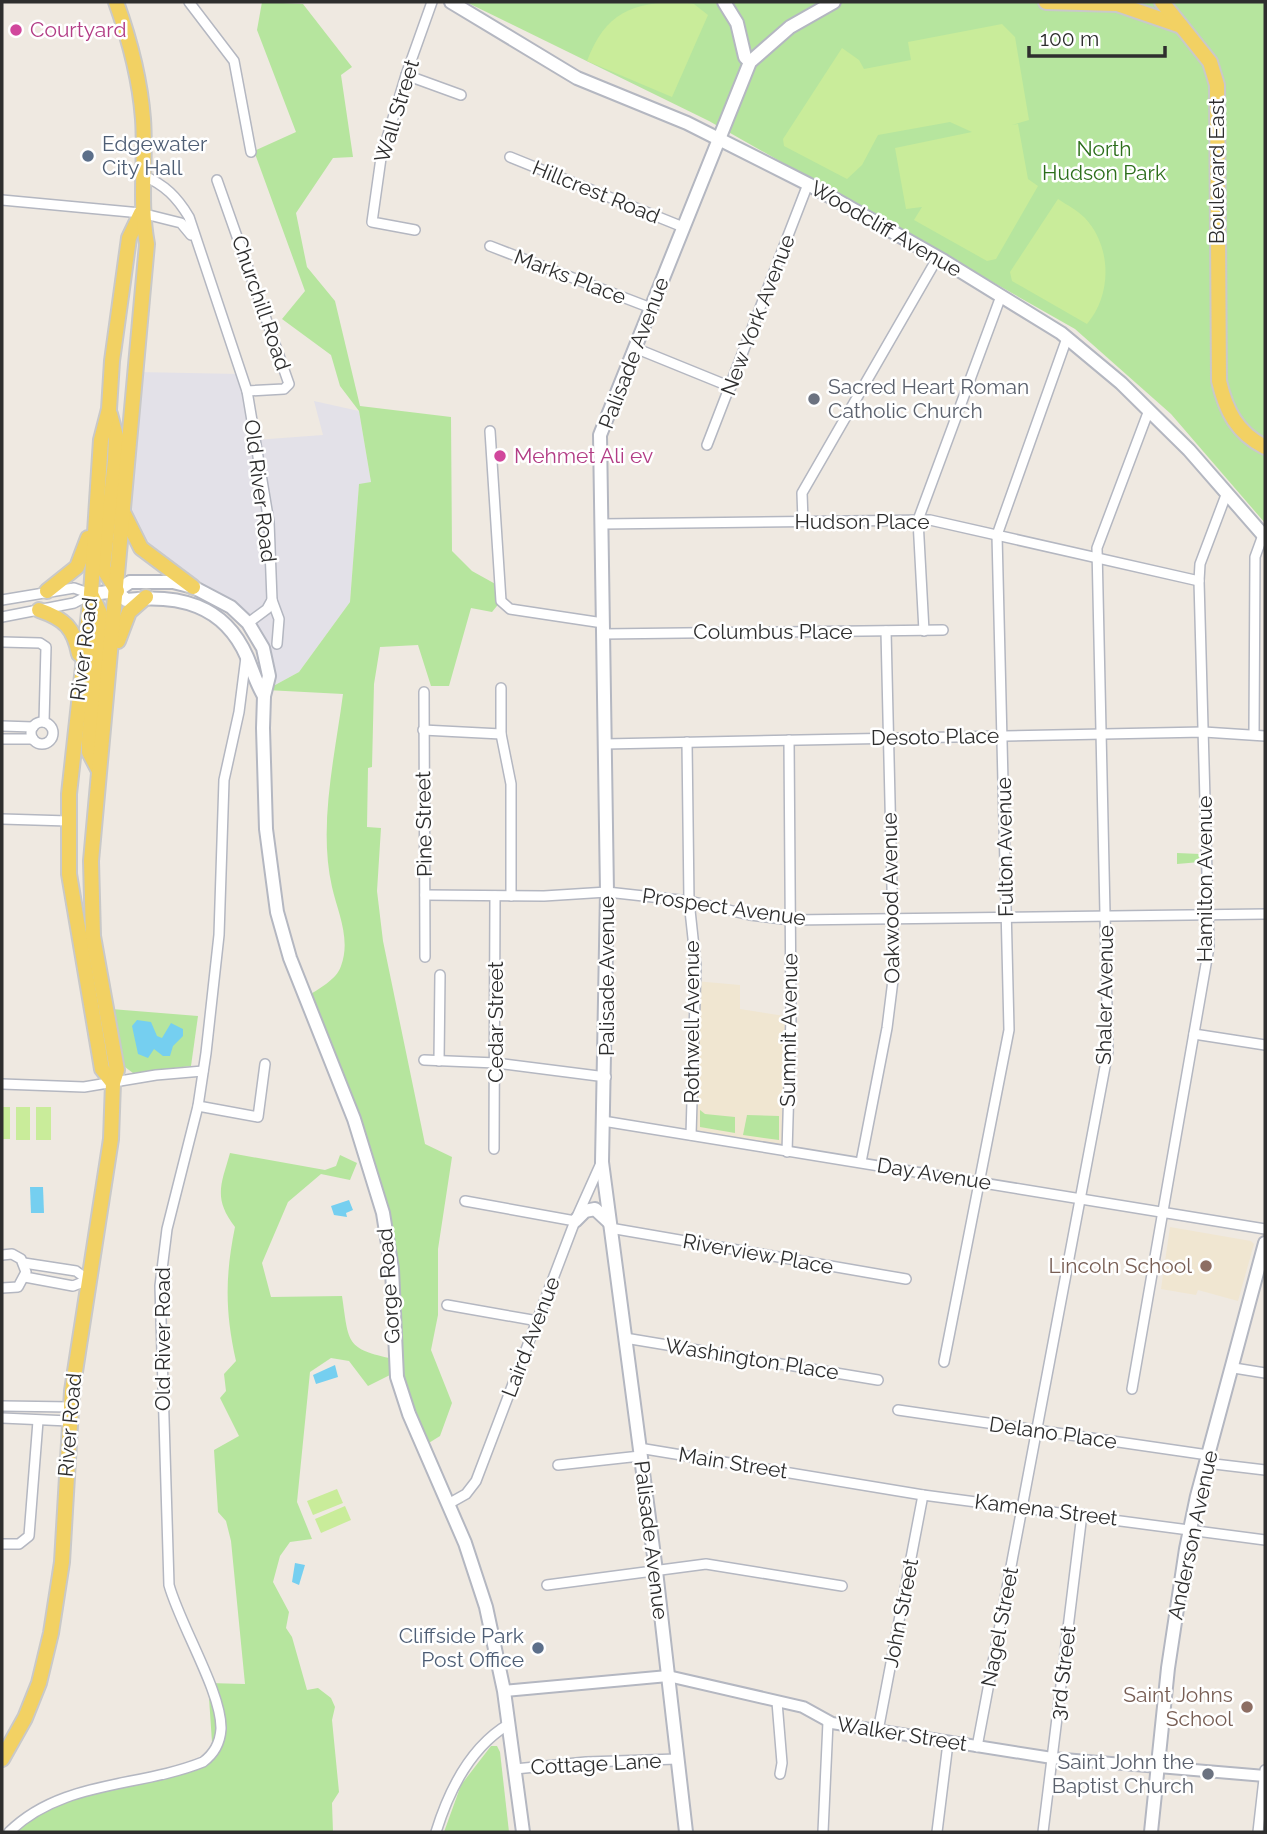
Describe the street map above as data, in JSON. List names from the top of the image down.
{
  "streets": {
    "main road": [
      "Boulevard East",
      "Woodcliff Avenue",
      "Palisade Avenue",
      "River Road",
      "Gorge Road",
      "Anderson Avenue"
    ],
    "street": [
      "Wall Street",
      "Hillcrest Road",
      "Marks Place",
      "Churchill Road",
      "New York Avenue",
      "Old River Road",
      "Hudson Place",
      "Columbus Place",
      "Desoto Place",
      "Pine Street",
      "Fulton Avenue",
      "Hamilton Avenue",
      "Oakwood Avenue",
      "Prospect Avenue",
      "Shaler Avenue",
      "Cedar Street",
      "Rothwell Avenue",
      "Summit Avenue",
      "Day Avenue",
      "Riverview Place",
      "Laird Avenue",
      "Washington Place",
      "Delano Place",
      "Main Street",
      "Kamena Street",
      "John Street",
      "Nagel Street",
      "3rd Street",
      "Walker Street",
      "Cottage Lane"
    ]
  },
  "crossings": [
    ["Hillcrest Road", "Palisade Avenue"],
    ["Woodcliff Avenue", "New York Avenue"],
    ["Woodcliff Avenue", "Palisade Avenue"],
    ["Woodcliff Avenue", "Fulton Avenue"],
    ["Woodcliff Avenue", "Hamilton Avenue"],
    ["Woodcliff Avenue", "Shaler Avenue"],
    ["Marks Place", "Palisade Avenue"],
    ["Churchill Road", "Old River Road"],
    ["Palisade Avenue", "Hudson Place"],
    ["Palisade Avenue", "Columbus Place"],
    ["Palisade Avenue", "Desoto Place"],
    ["Palisade Avenue", "Prospect Avenue"],
    ["Palisade Avenue", "Day Avenue"],
    ["Palisade Avenue", "Riverview Place"],
    ["Palisade Avenue", "Laird Avenue"],
    ["Palisade Avenue", "Washington Place"],
    ["Palisade Avenue", "Main Street"],
    ["Palisade Avenue", "Walker Street"],
    ["Palisade Avenue", "Cottage Lane"],
    ["Old River Road", "Gorge Road"],
    ["Hudson Place", "Fulton Avenue"],
    ["Hudson Place", "Hamilton Avenue"],
    ["Hudson Place", "Shaler Avenue"],
    ["Columbus Place", "Oakwood Avenue"],
    ["River Road", "Gorge Road"],
    ["Desoto Place", "Fulton Avenue"],
    ["Desoto Place", "Hamilton Avenue"],
    ["Desoto Place", "Oakwood Avenue"],
    ["Desoto Place", "Shaler Avenue"],
    ["Desoto Place", "Rothwell Avenue"],
    ["Desoto Place", "Summit Avenue"],
    ["Pine Street", "Prospect Avenue"],
    ["Fulton Avenue", "Prospect Avenue"],
    ["Fulton Avenue", "Day Avenue"],
    ["Hamilton Avenue", "Prospect Avenue"],
    ["Hamilton Avenue", "Day Avenue"],
    ["Oakwood Avenue", "Prospect Avenue"],
    ["Oakwood Avenue", "Day Avenue"],
    ["Prospect Avenue", "Shaler Avenue"],
    ["Prospect Avenue", "Cedar Street"],
    ["Prospect Avenue", "Rothwell Avenue"],
    ["Prospect Avenue", "Summit Avenue"],
    ["Shaler Avenue", "Day Avenue"],
    ["Shaler Avenue", "Delano Place"],
    ["Shaler Avenue", "Kamena Street"],
    ["Shaler Avenue", "Nagel Street"],
    ["Rothwell Avenue", "Day Avenue"],
    ["Summit Avenue", "Day Avenue"],
    ["Gorge Road", "Laird Avenue"],
    ["Gorge Road", "Walker Street"],
    ["Gorge Road", "Cottage Lane"],
    ["Delano Place", "Anderson Avenue"],
    ["Main Street", "Kamena Street"],
    ["Kamena Street", "Anderson Avenue"],
    ["Kamena Street", "John Street"],
    ["Kamena Street", "Nagel Street"],
    ["Kamena Street", "3rd Street"],
    ["Anderson Avenue", "Walker Street"],
    ["John Street", "Walker Street"],
    ["Nagel Street", "Walker Street"],
    ["3rd Street", "Walker Street"]
  ],
  "parks": ["North Hudson Park"],
  "places": [
    "Courtyard",
    "Edgewater City Hall",
    "Sacred Heart Roman Catholic Church",
    "Mehmet Ali ev",
    "Lincoln School",
    "Cliffside Park Post Office",
    "Saint Johns School",
    "Saint John the Baptist Church"
  ],
  "scale_bar": "100 m"
}
